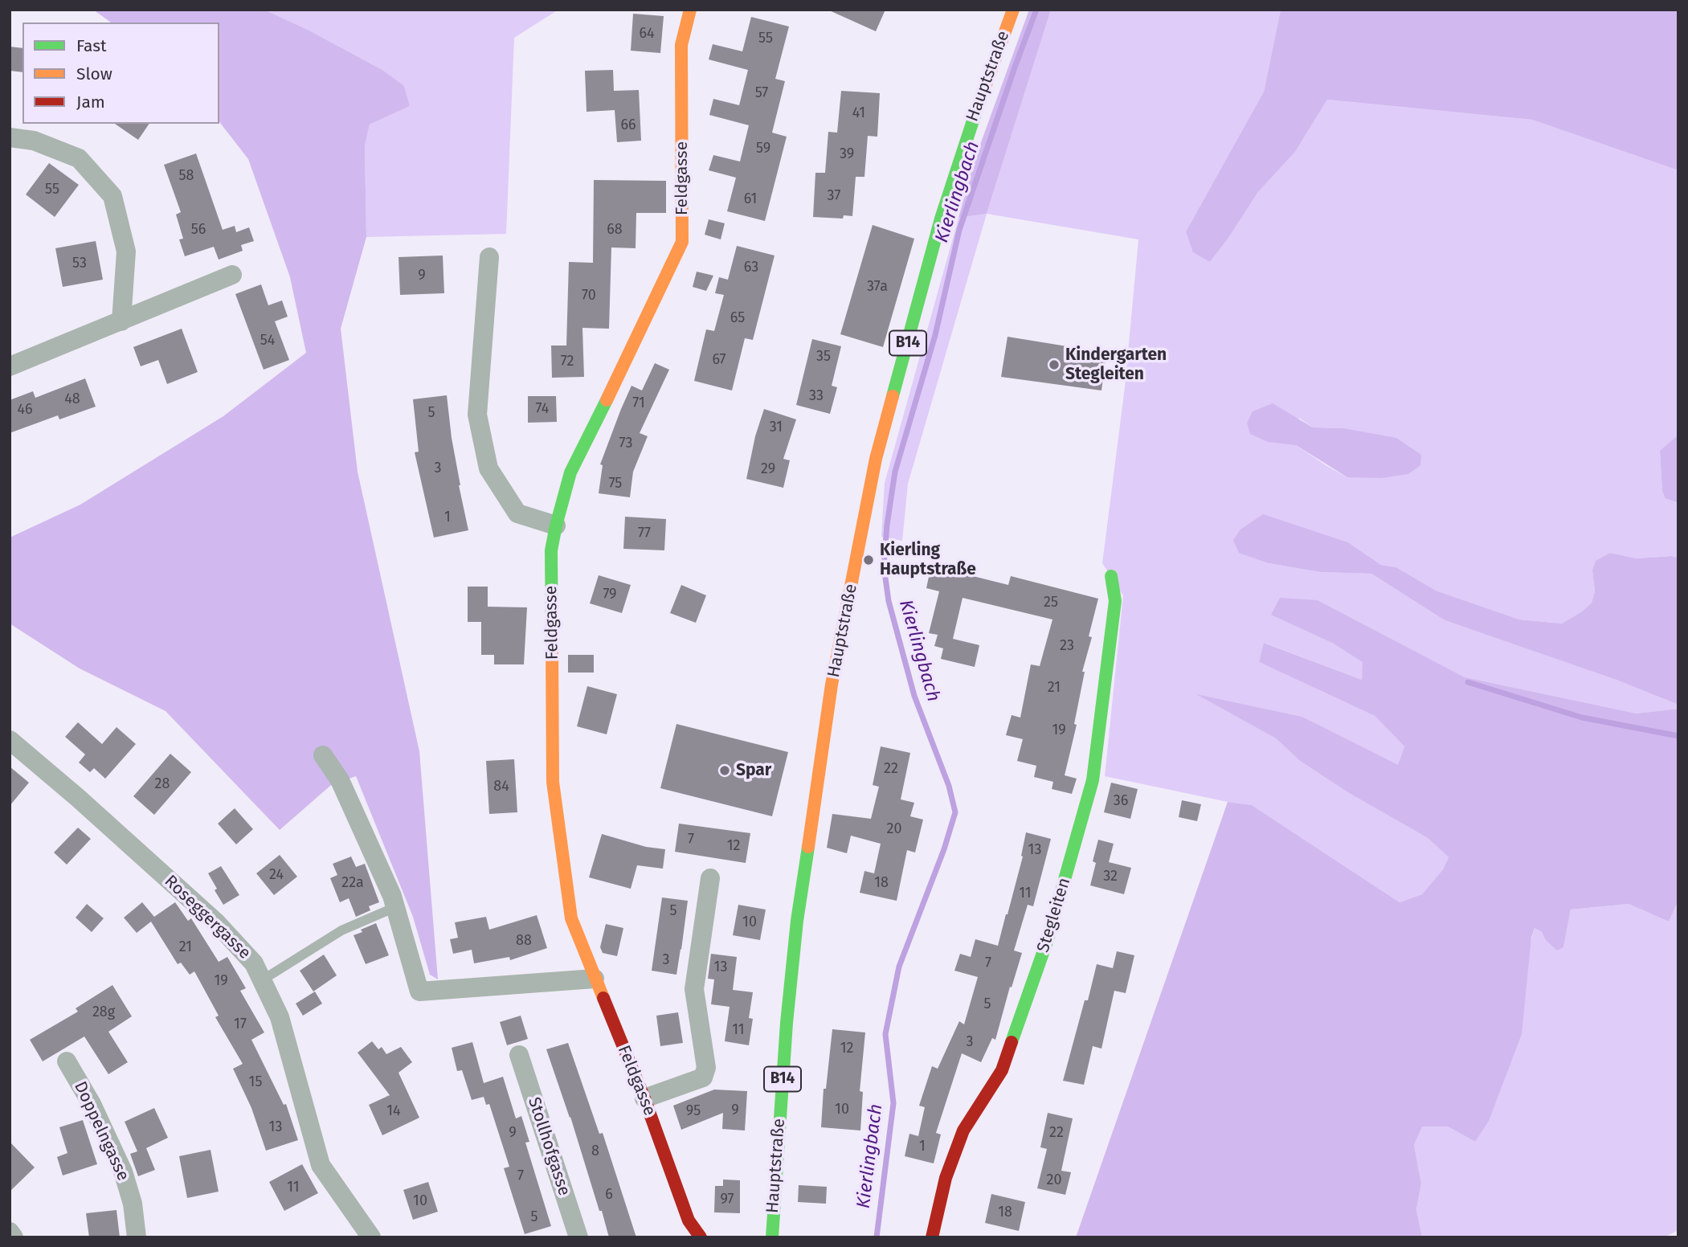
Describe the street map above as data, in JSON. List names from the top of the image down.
{
  "streets": {
    "street": [
      "Hauptstraße",
      "Feldgasse",
      "B14",
      "Stegleiten",
      "Roseggergasse",
      "Doppelngasse",
      "Stollhofgasse"
    ]
  },
  "water": ["Kierlingbach"],
  "places": ["Kindergarten Stegleiten", "Kierling Hauptstraße", "Spar"],
  "house_numbers": [
    "64",
    "55",
    "57",
    "41",
    "66",
    "59",
    "39",
    "58",
    "55",
    "37",
    "61",
    "56",
    "68",
    "53",
    "63",
    "9",
    "37a",
    "70",
    "65",
    "54",
    "35",
    "67",
    "72",
    "33",
    "48",
    "71",
    "74",
    "46",
    "5",
    "31",
    "73",
    "3",
    "29",
    "75",
    "1",
    "77",
    "79",
    "25",
    "23",
    "21",
    "19",
    "22",
    "28",
    "84",
    "36",
    "20",
    "7",
    "12",
    "13",
    "24",
    "32",
    "22a",
    "18",
    "11",
    "5",
    "10",
    "88",
    "21",
    "3",
    "7",
    "13",
    "19",
    "5",
    "28g",
    "17",
    "11",
    "3",
    "12",
    "15",
    "10",
    "9",
    "14",
    "95",
    "13",
    "9",
    "22",
    "1",
    "8",
    "7",
    "20",
    "11",
    "6",
    "97",
    "10",
    "18",
    "5"
  ],
  "legend": ["Fast", "Slow", "Jam"]
}
